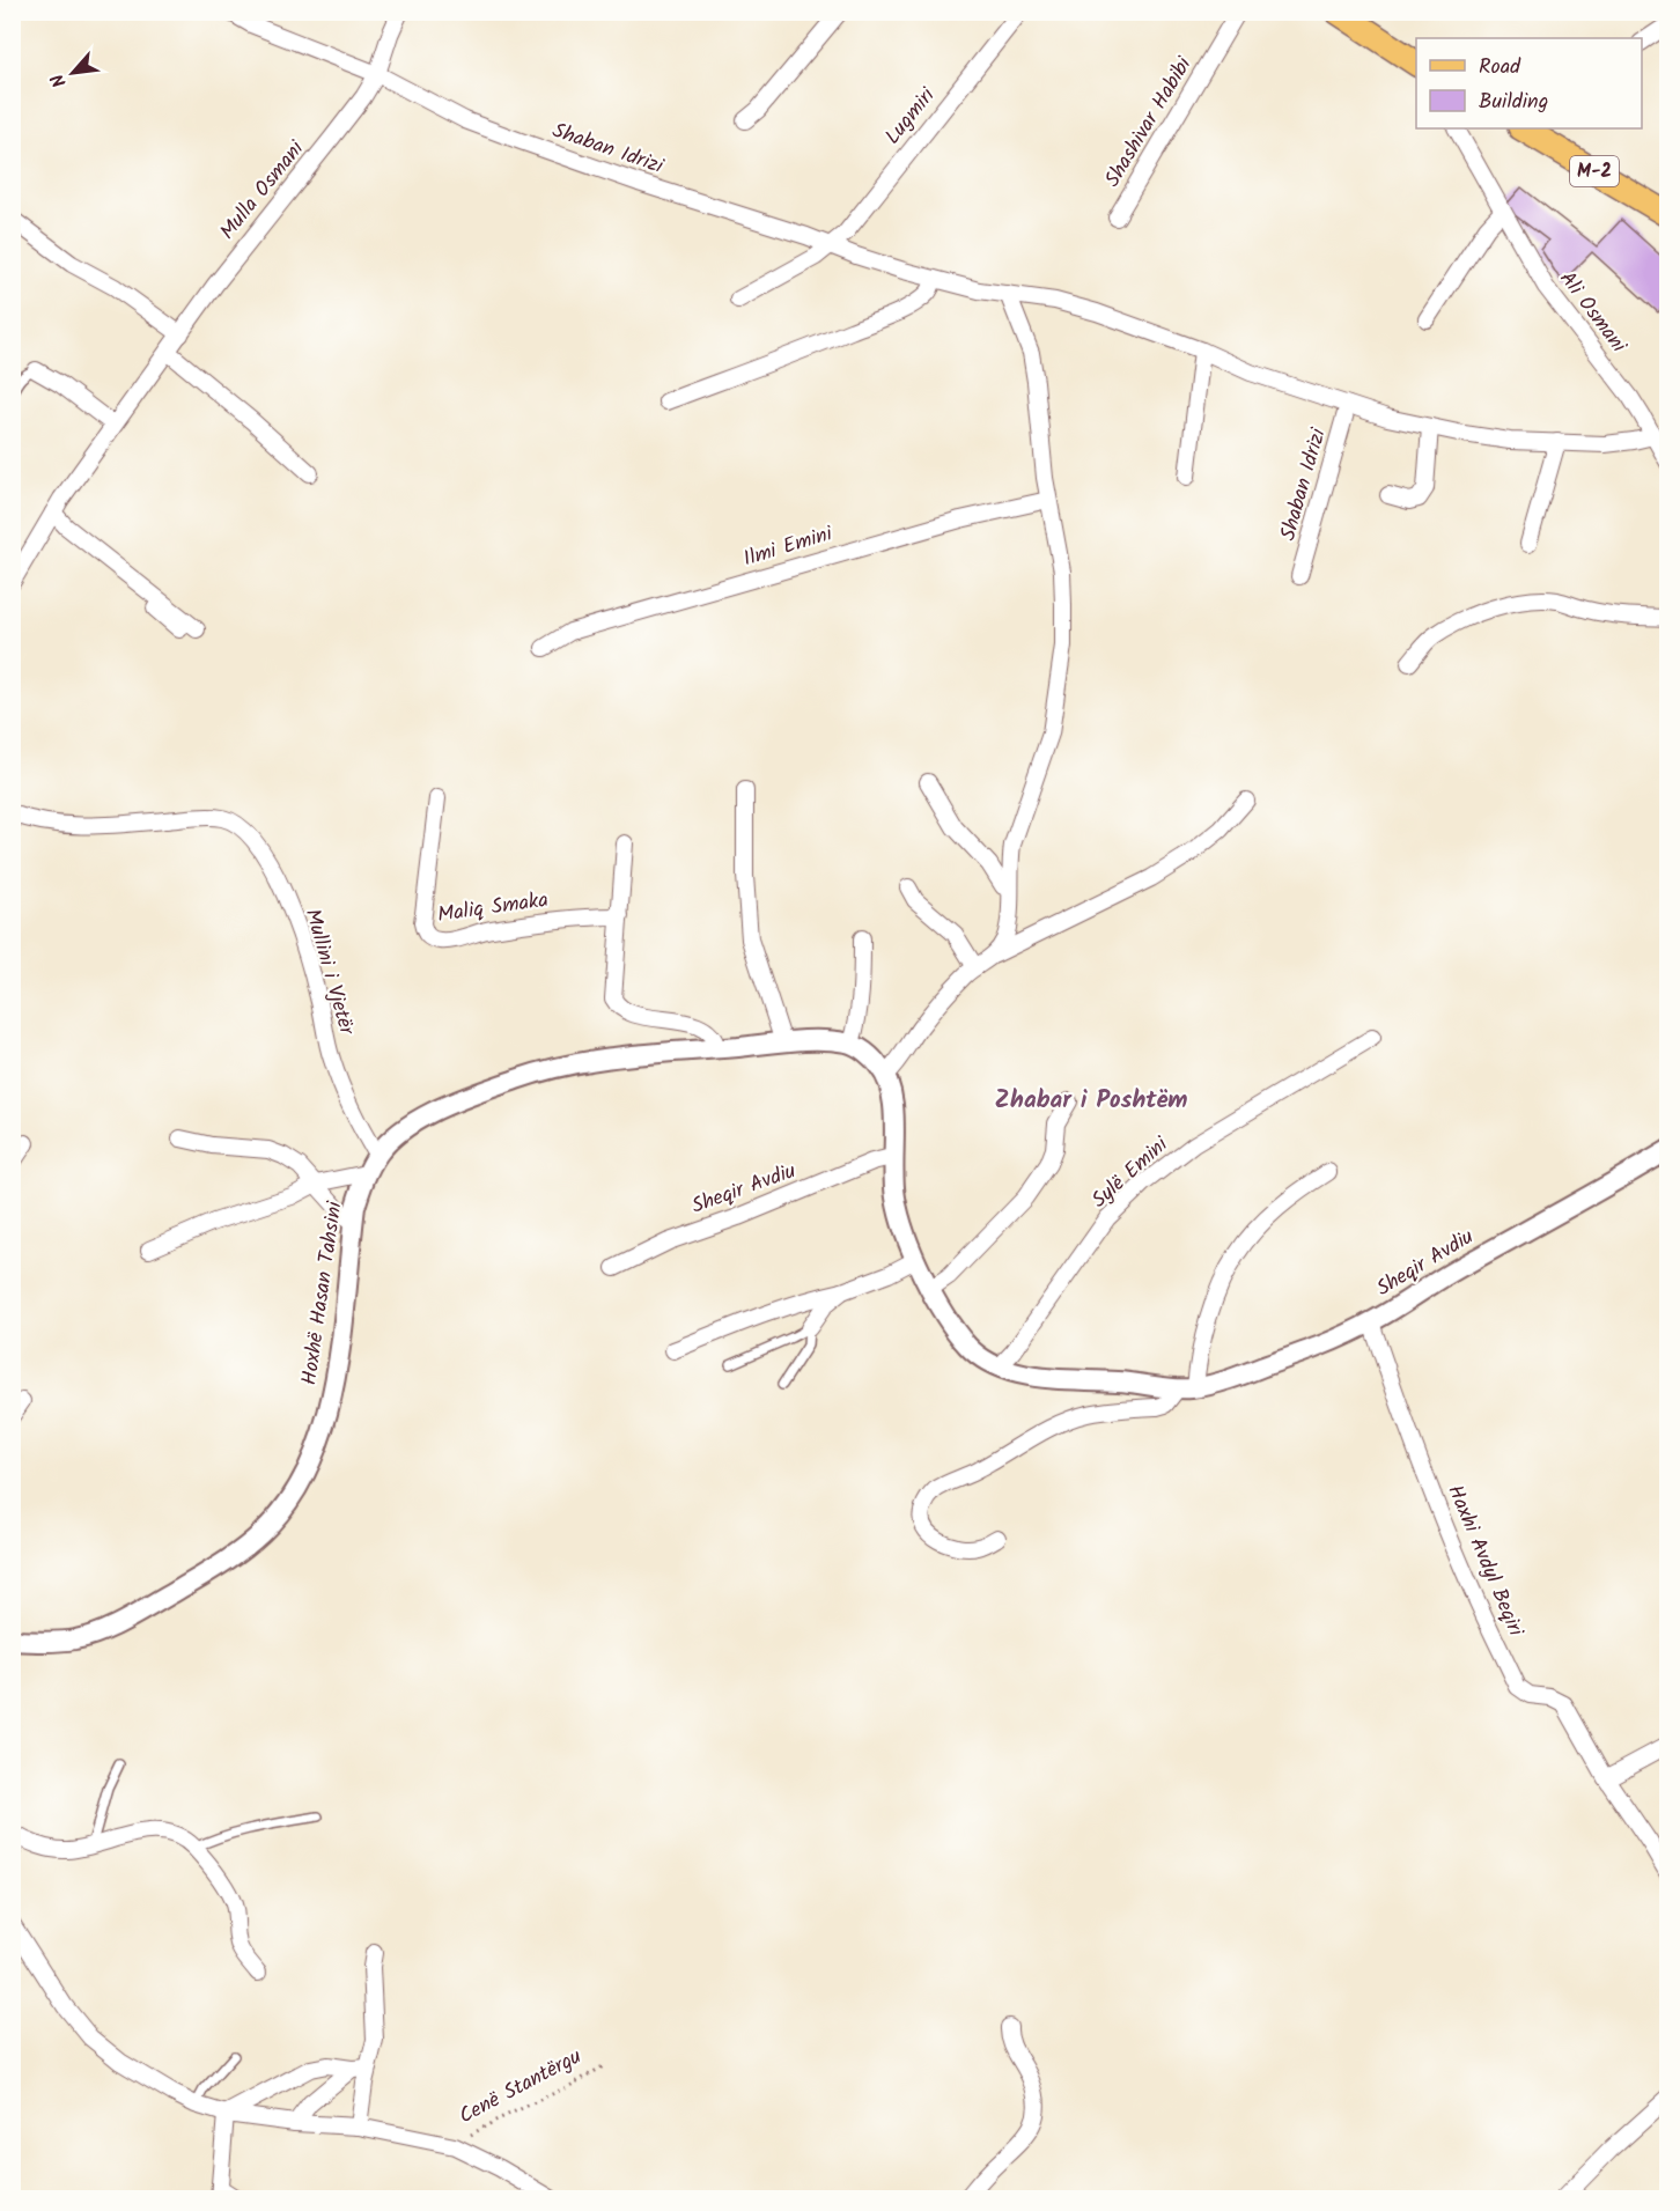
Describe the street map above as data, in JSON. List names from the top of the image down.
{
  "streets": {
    "main road": ["M-2"],
    "street": [
      "Lugmiri",
      "Shashivar Habibi",
      "Shaban Idrizi",
      "Mulla Osmani",
      "Ali Osmani",
      "Ilmi Emini",
      "Maliq Smaka",
      "Mullini i Vjetër",
      "Sylë Emini",
      "Sheqir Avdiu",
      "Hoxhë Hasan Tahsini",
      "Haxhi Avdyl Beqiri",
      "Cenë Stantërgu"
    ]
  },
  "crossings": [
    ["Lugmiri", "Shaban Idrizi"],
    ["Shaban Idrizi", "Mulla Osmani"],
    ["Shaban Idrizi", "Ali Osmani"],
    ["Mullini i Vjetër", "Hoxhë Hasan Tahsini"],
    ["Sylë Emini", "Sheqir Avdiu"],
    ["Sheqir Avdiu", "Haxhi Avdyl Beqiri"]
  ],
  "districts": ["Zhabar i Poshtëm"],
  "legend": ["Road", "Building"],
  "north": "bottom left"
}
